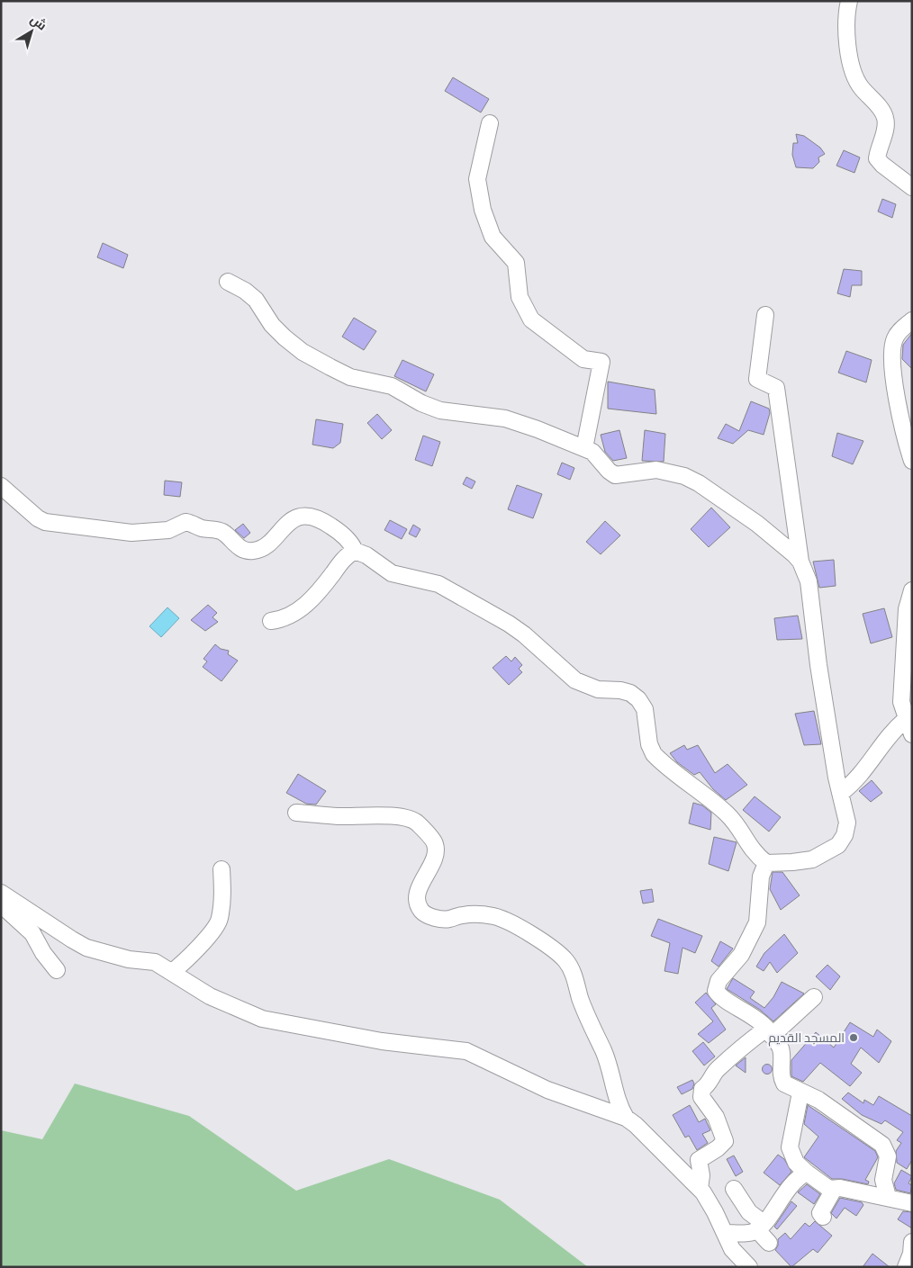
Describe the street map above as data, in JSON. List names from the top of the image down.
{
  "places": ["المسجد القديم"],
  "north": "top right"
}
